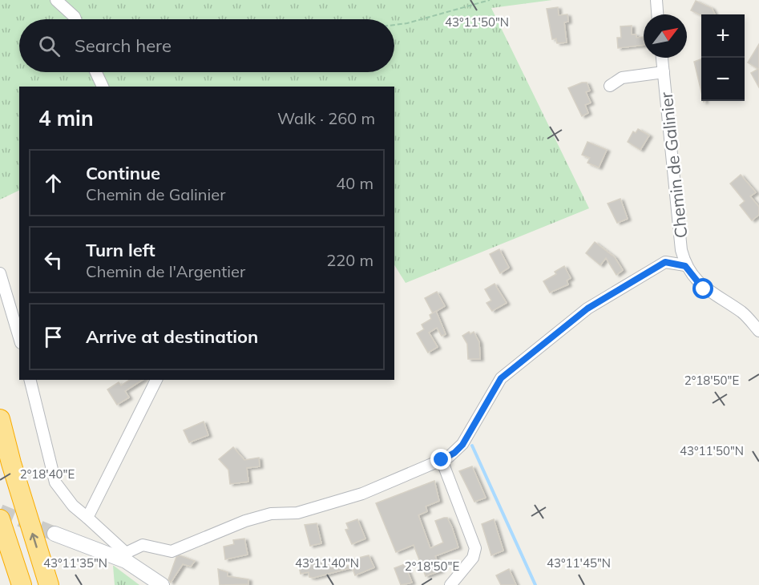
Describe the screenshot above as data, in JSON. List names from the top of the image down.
{
  "streets": {
    "street": ["Chemin de Galinier"]
  },
  "north": "top right",
  "page": {
    "map_buttons": ["+", "−"],
    "search": "Search here",
    "heading": ["4 min", "Walk · 260 m"],
    "list": [
      ["Continue", "Chemin de Galinier", "40 m"],
      ["Turn left", "Chemin de l'Argentier", "220 m"],
      "Arrive at destination"
    ]
  },
  "coordinates": [
    "43°11'50\"N",
    "2°18'50\"E",
    "2°18'40\"E",
    "43°11'35\"N",
    "43°11'40\"N",
    "43°11'45\"N"
  ]
}
